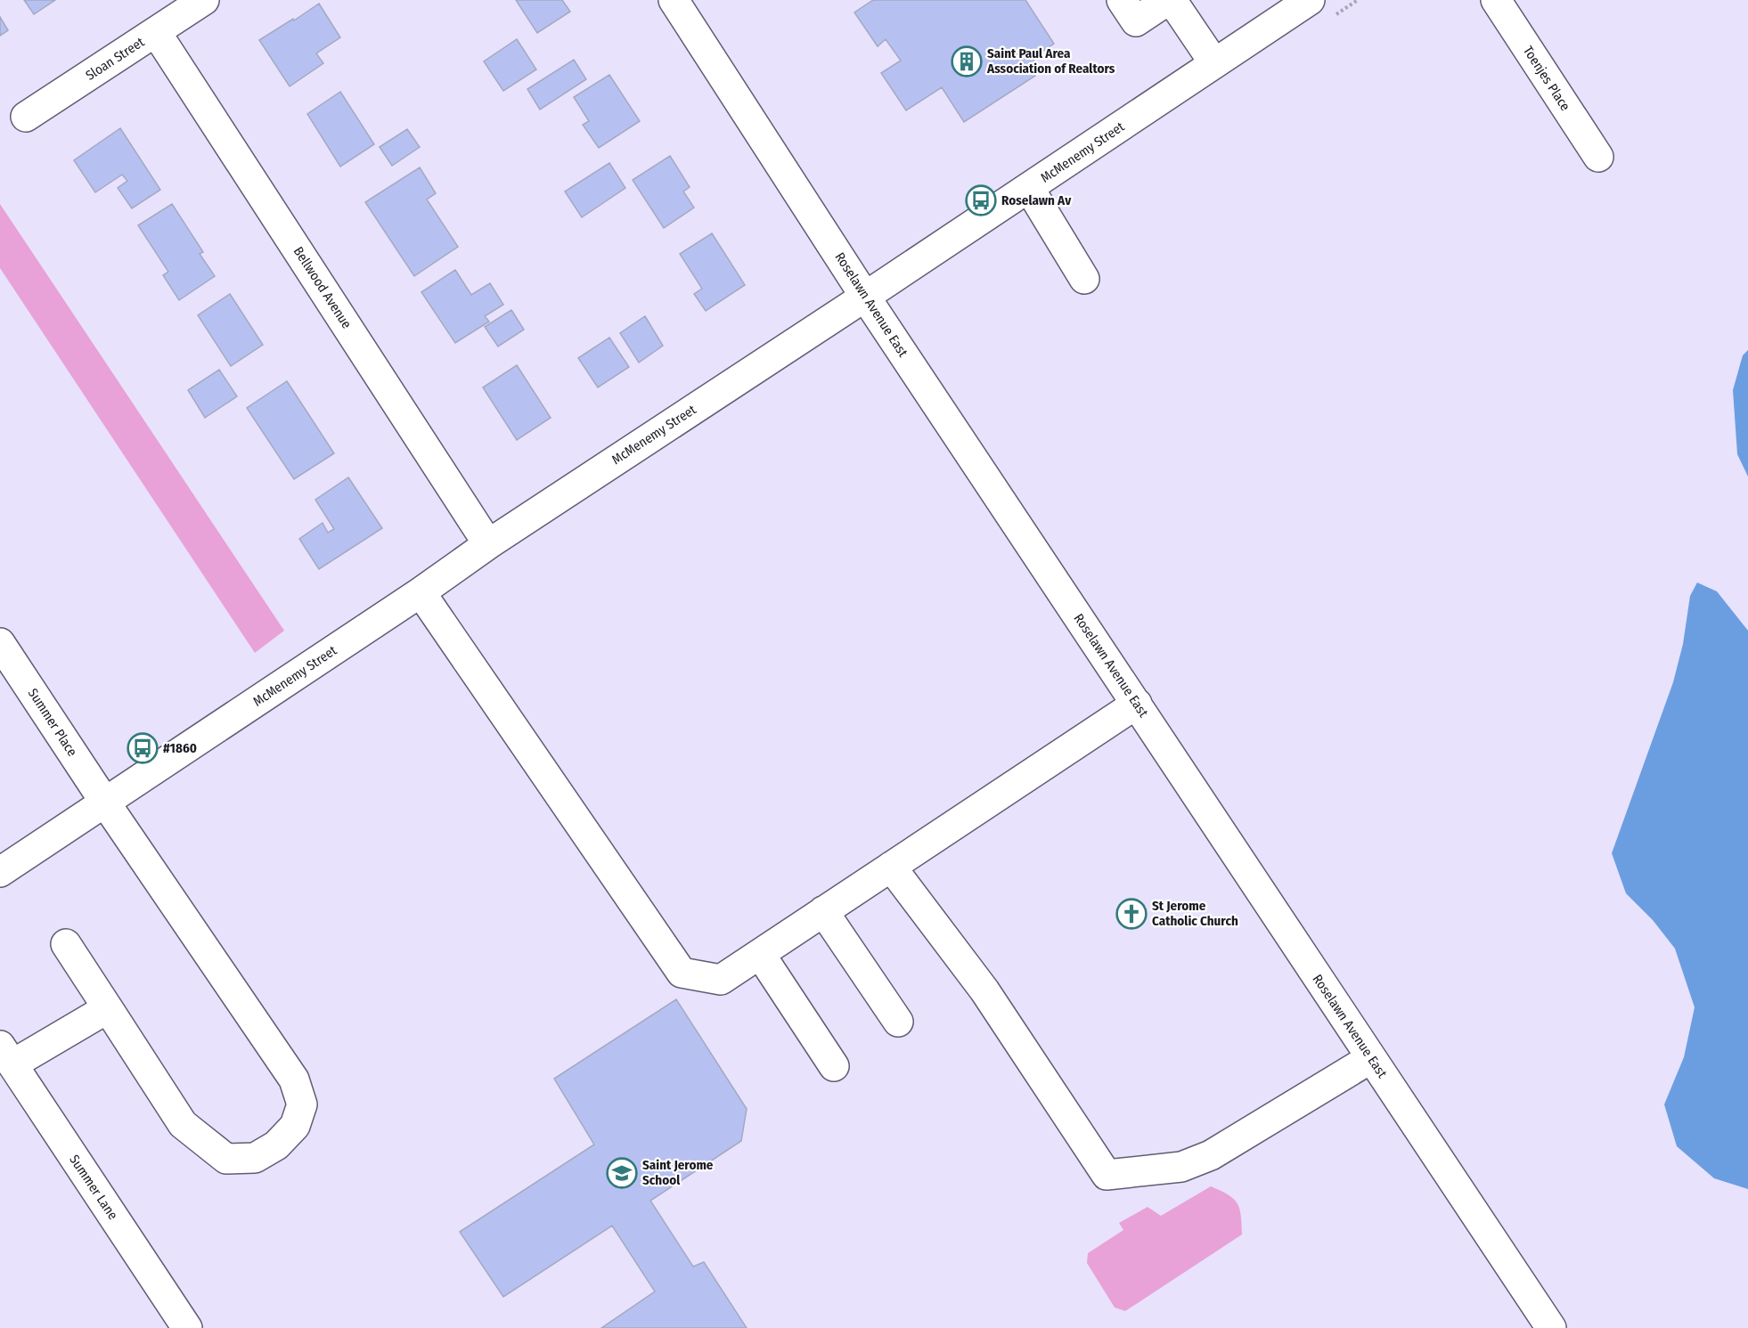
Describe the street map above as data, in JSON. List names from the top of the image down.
{
  "streets": {
    "street": [
      "Sloan Street",
      "Toenjes Place",
      "McMenemy Street",
      "Bellwood Avenue",
      "Roselawn Avenue East",
      "Summer Place",
      "Summer Lane"
    ]
  },
  "crossings": [
    ["Sloan Street", "Bellwood Avenue"],
    ["McMenemy Street", "Bellwood Avenue"],
    ["McMenemy Street", "Roselawn Avenue East"],
    ["McMenemy Street", "Summer Place"]
  ],
  "places": {
    "building": ["Saint Paul Area Association of Realtors"],
    "bus stop": ["Roselawn Av", "#1860"],
    "church": ["St Jerome Catholic Church"],
    "school or university": ["Saint Jerome School"]
  }
}
